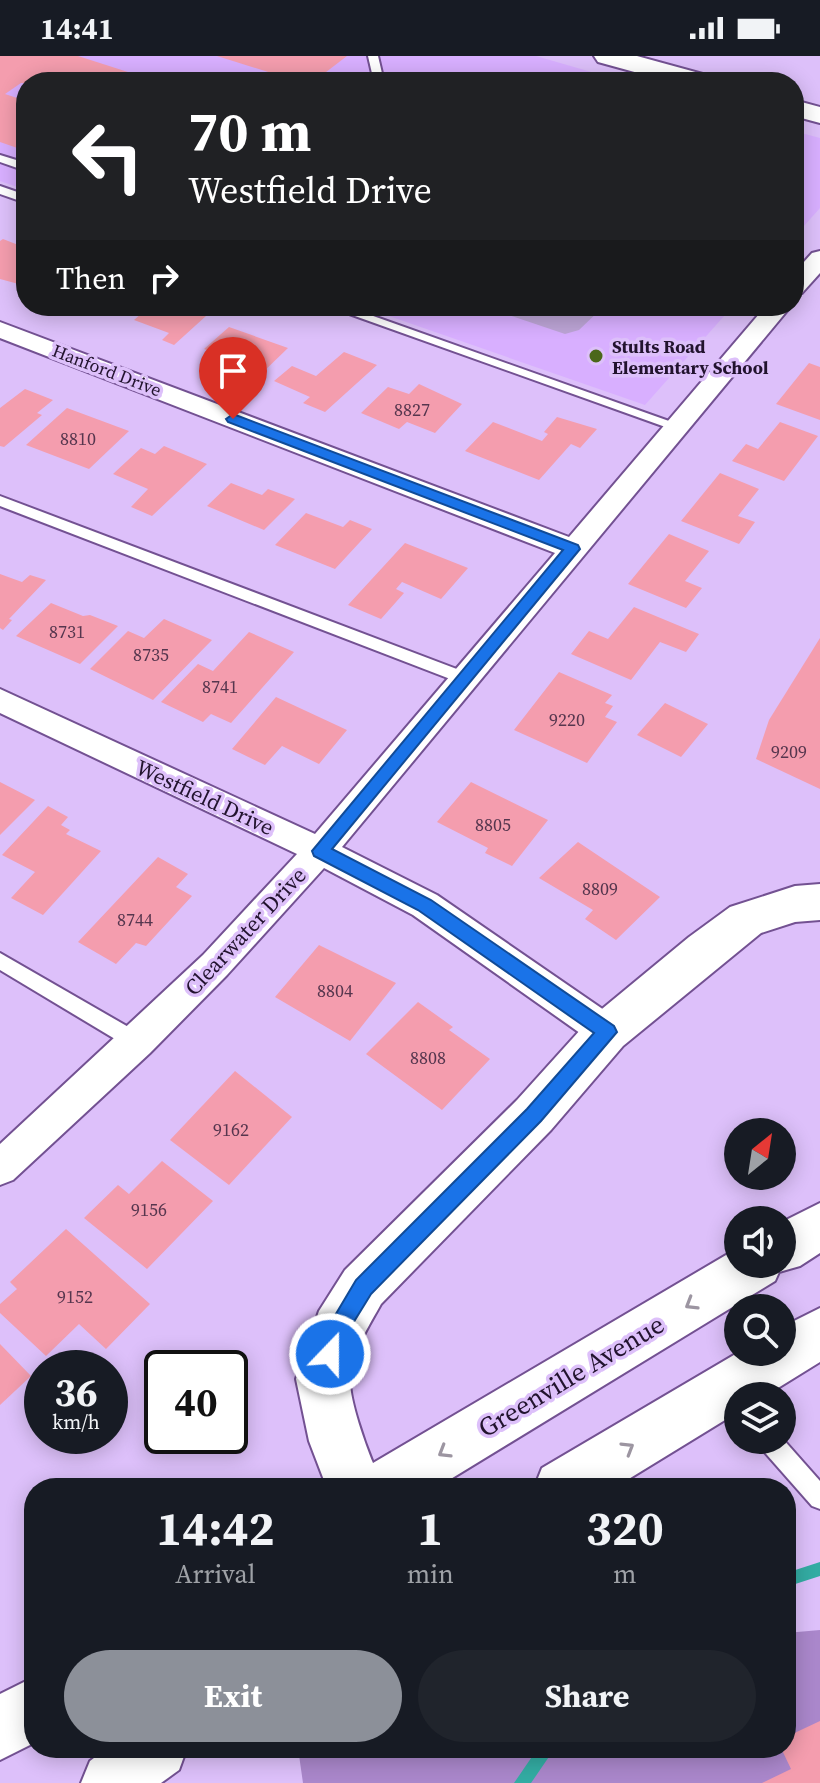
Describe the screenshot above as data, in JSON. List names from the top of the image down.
{
  "streets": {
    "street": [
      "Hanford Drive",
      "Westfield Drive",
      "Clearwater Drive",
      "Greenville Avenue"
    ]
  },
  "crossings": [
    ["Hanford Drive", "Clearwater Drive"],
    ["Westfield Drive", "Clearwater Drive"]
  ],
  "places": ["Stults Road Elementary School"],
  "house_numbers": [
    "8827",
    "8810",
    "8731",
    "8735",
    "8741",
    "9220",
    "9209",
    "8805",
    "8809",
    "8744",
    "8804",
    "8808",
    "9162",
    "9156",
    "9152"
  ],
  "north": "top right",
  "page": {
    "status": "14:41",
    "turn": ["70 m", "Westfield Drive"],
    "then": "Then",
    "speed": "36 km/h",
    "limit": "40",
    "eta": [
      "14:42",
      "Arrival",
      "1",
      "min",
      "320",
      "m"
    ],
    "buttons": ["Exit", "Share"]
  }
}
